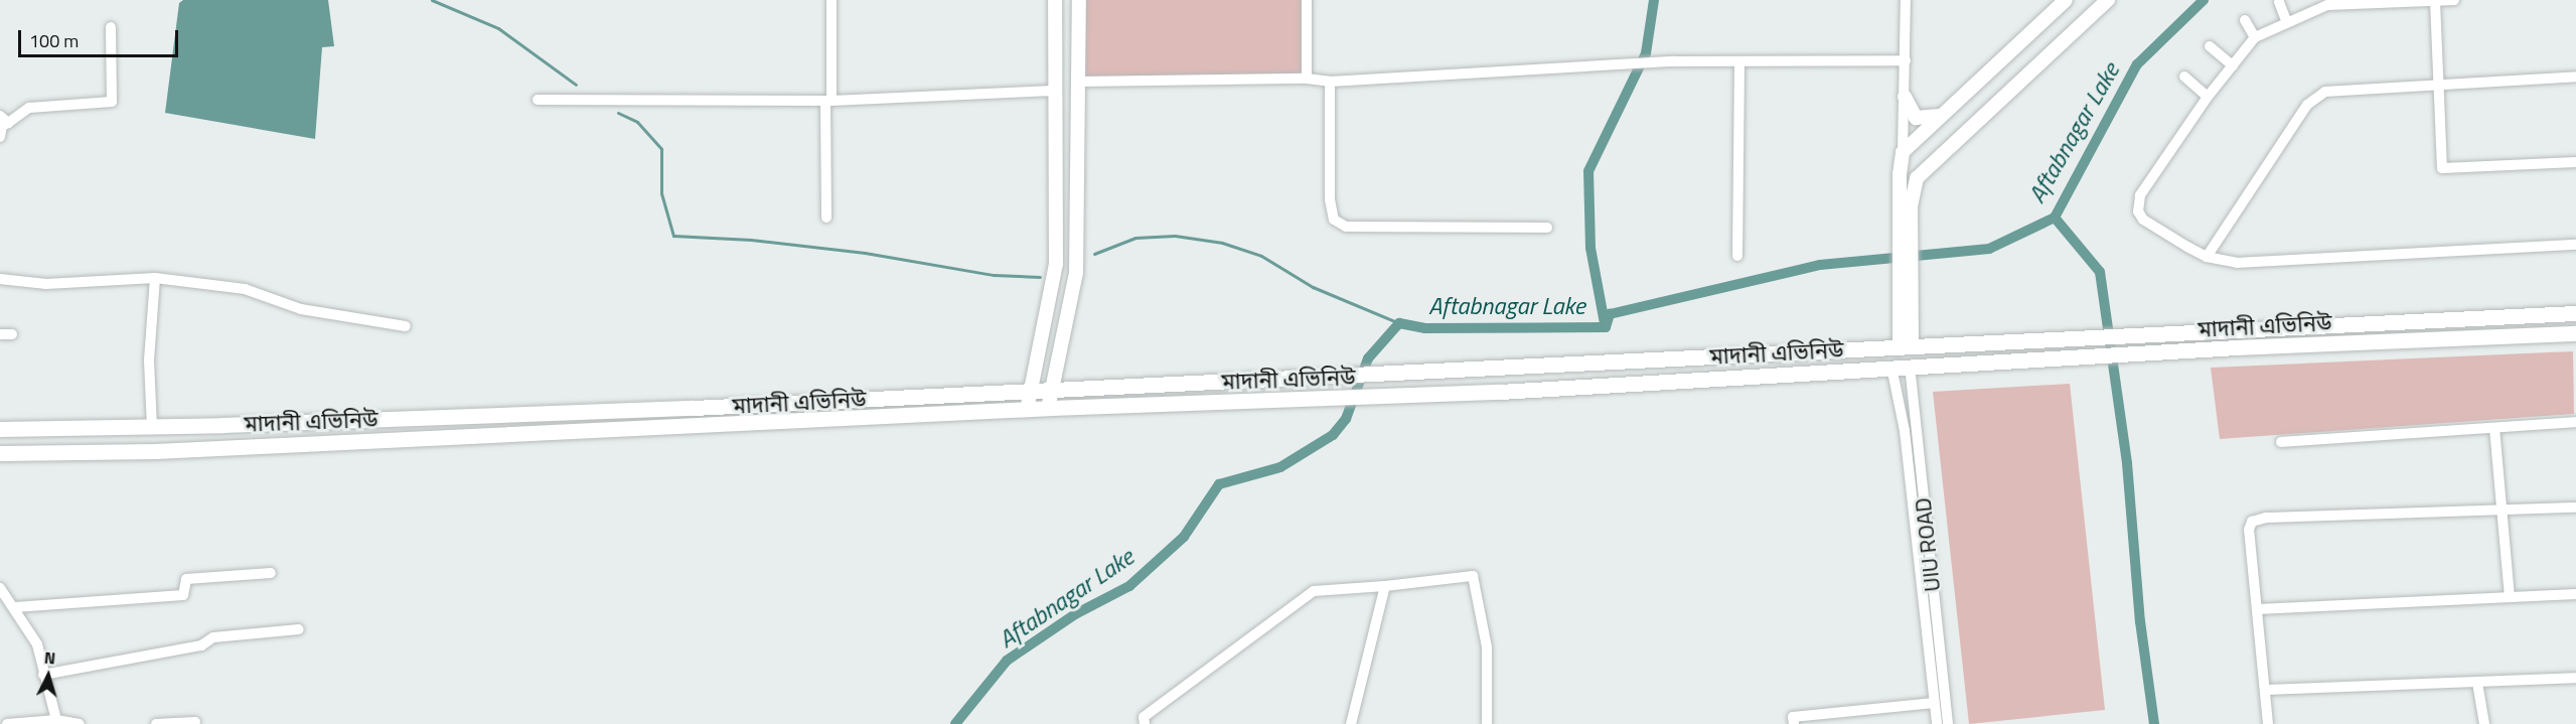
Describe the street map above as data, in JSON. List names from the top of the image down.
{
  "streets": {
    "main road": ["মাদানী এভিনিউ"],
    "street": ["UIU ROAD"]
  },
  "crossings": [
    ["মাদানী এভিনিউ", "UIU ROAD"]
  ],
  "water": ["Aftabnagar Lake"],
  "scale_bar": "100 m",
  "north": "top"
}
